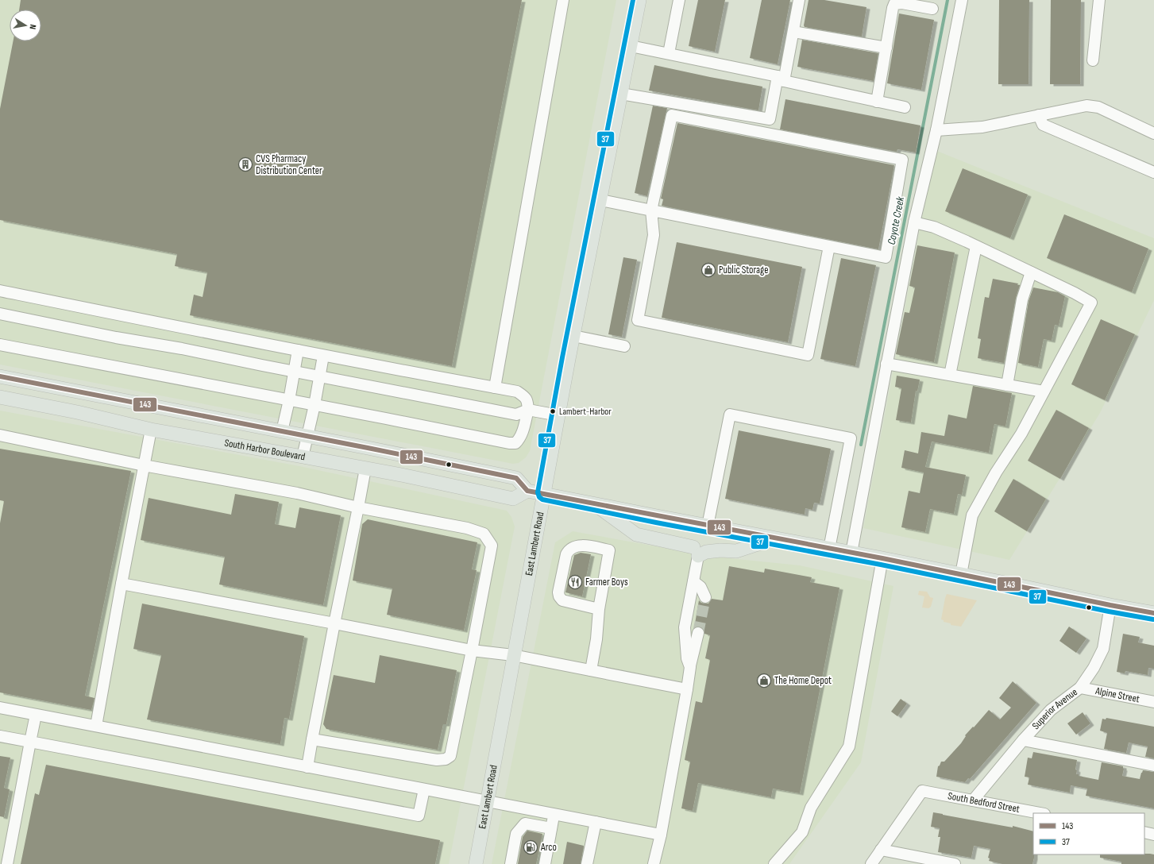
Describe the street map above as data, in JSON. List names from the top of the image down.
{
  "streets": {
    "main road": ["South Harbor Boulevard", "East Lambert Road"],
    "street": ["Alpine Street", "Superior Avenue", "South Bedford Street"]
  },
  "crossings": [
    ["Alpine Street", "Superior Avenue"],
    ["Superior Avenue", "South Bedford Street"]
  ],
  "water": ["Coyote Creek"],
  "places": {
    "building": ["CVS Pharmacy Distribution Center"],
    "shop": ["Public Storage", "The Home Depot"],
    "other": ["Lambert-Harbor"],
    "restaurant": ["Farmer Boys"],
    "fuel station": ["Arco"]
  },
  "lines": ["transit line 37", "transit line 143"],
  "legend": ["143", "37"],
  "north": "right"
}
